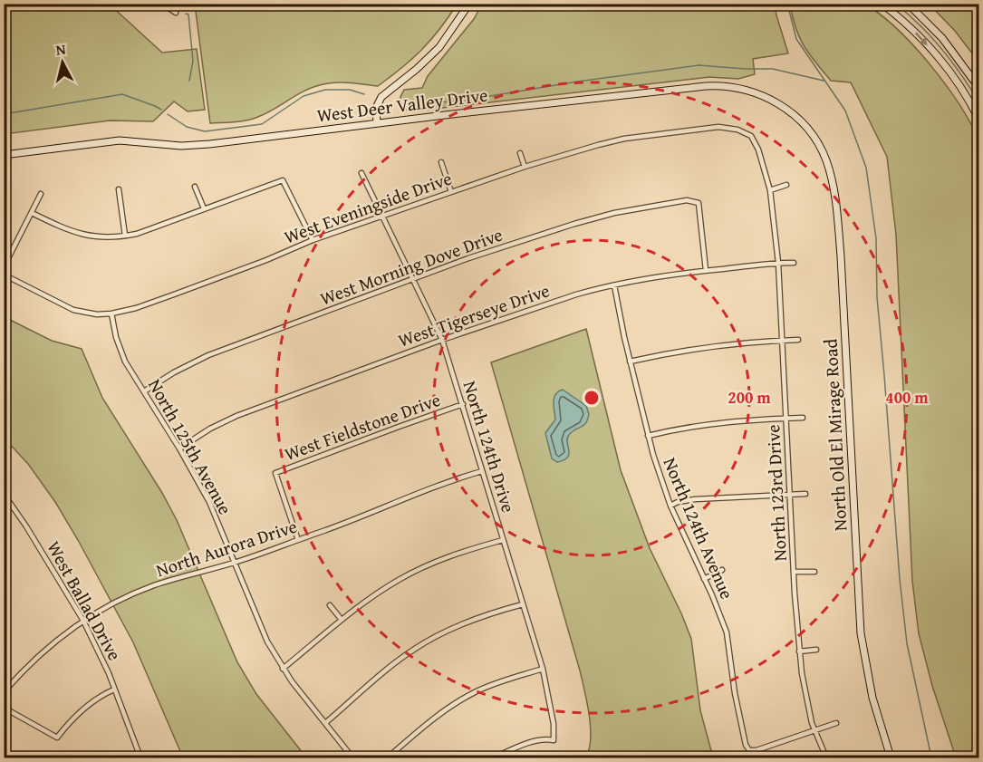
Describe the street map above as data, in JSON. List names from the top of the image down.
{
  "streets": {
    "street": [
      "West Deer Valley Drive",
      "West Eveningside Drive",
      "West Morning Dove Drive",
      "West Tigerseye Drive",
      "West Fieldstone Drive",
      "North Old El Mirage Road",
      "North 125th Avenue",
      "North 124th Drive",
      "North 123rd Drive",
      "North 124th Avenue",
      "North Aurora Drive",
      "West Ballad Drive"
    ]
  },
  "crossings": [
    ["West Deer Valley Drive", "North Old El Mirage Road"],
    ["West Eveningside Drive", "North 125th Avenue"],
    ["West Eveningside Drive", "North 124th Drive"],
    ["West Eveningside Drive", "North 123rd Drive"],
    ["West Morning Dove Drive", "West Tigerseye Drive"],
    ["West Morning Dove Drive", "North 125th Avenue"],
    ["West Morning Dove Drive", "North 124th Drive"],
    ["West Tigerseye Drive", "North 125th Avenue"],
    ["West Tigerseye Drive", "North 124th Drive"],
    ["West Tigerseye Drive", "North 123rd Drive"],
    ["West Tigerseye Drive", "North 124th Avenue"],
    ["West Fieldstone Drive", "North 124th Drive"],
    ["West Fieldstone Drive", "North Aurora Drive"],
    ["North 125th Avenue", "North Aurora Drive"],
    ["North 124th Drive", "North Aurora Drive"],
    ["North 123rd Drive", "North 124th Avenue"],
    ["North Aurora Drive", "West Ballad Drive"]
  ],
  "north": "top",
  "rings": ["200 m", "400 m"]
}
